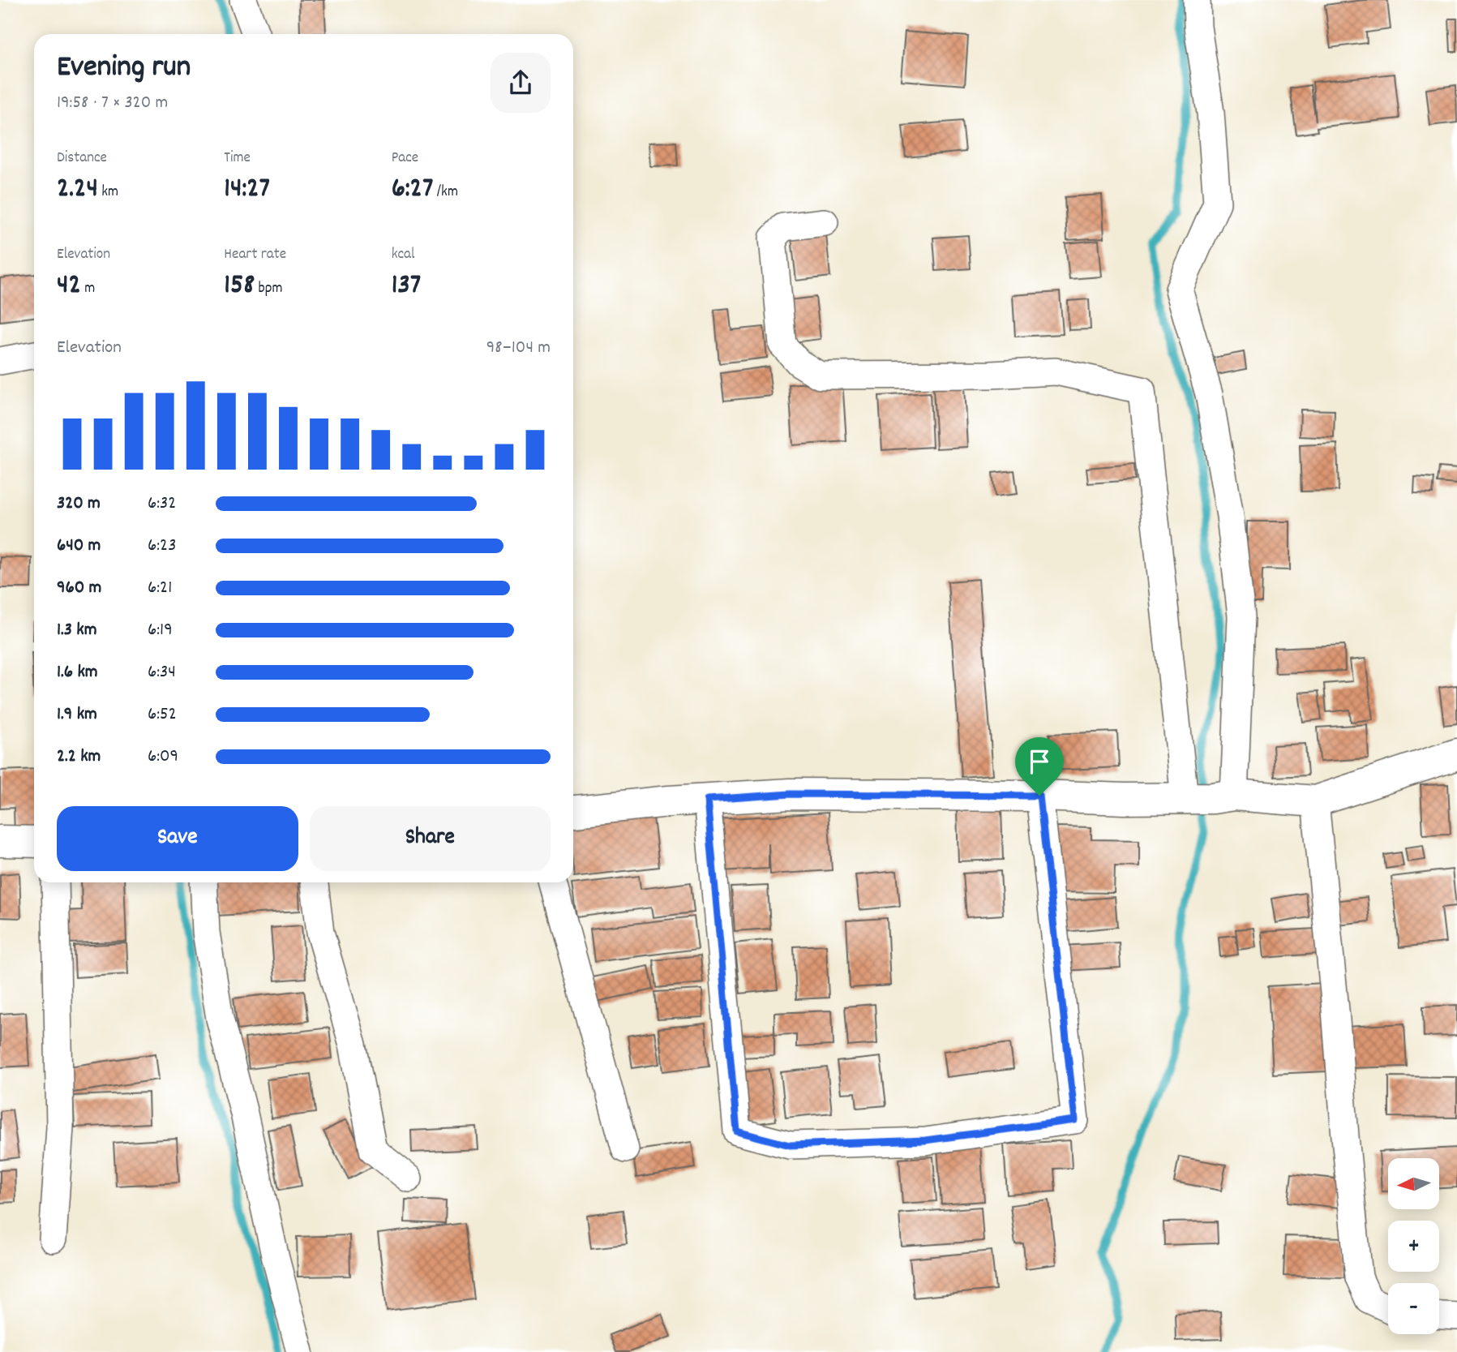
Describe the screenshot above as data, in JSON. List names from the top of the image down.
{
  "north": "left",
  "page": {
    "heading": ["Evening run", "19:58 · 7 × 320 m"],
    "stats": [
      ["Distance", "2.24 km"],
      ["Time", "14:27"],
      ["Pace", "6:27 /km"],
      ["Elevation", "42 m"],
      ["Heart rate", "158 bpm"],
      ["kcal", "137"]
    ],
    "chart": ["Elevation", "98–104 m"],
    "list": [
      {
        "name": "320 m",
        "note": "6:32"
      },
      {
        "name": "640 m",
        "note": "6:23"
      },
      {
        "name": "960 m",
        "note": "6:21"
      },
      {
        "name": "1.3 km",
        "note": "6:19"
      },
      {
        "name": "1.6 km",
        "note": "6:34"
      },
      {
        "name": "1.9 km",
        "note": "6:52"
      },
      {
        "name": "2.2 km",
        "note": "6:09"
      }
    ],
    "buttons": ["Save", "Share"],
    "map_buttons": ["+", "−"]
  }
}
